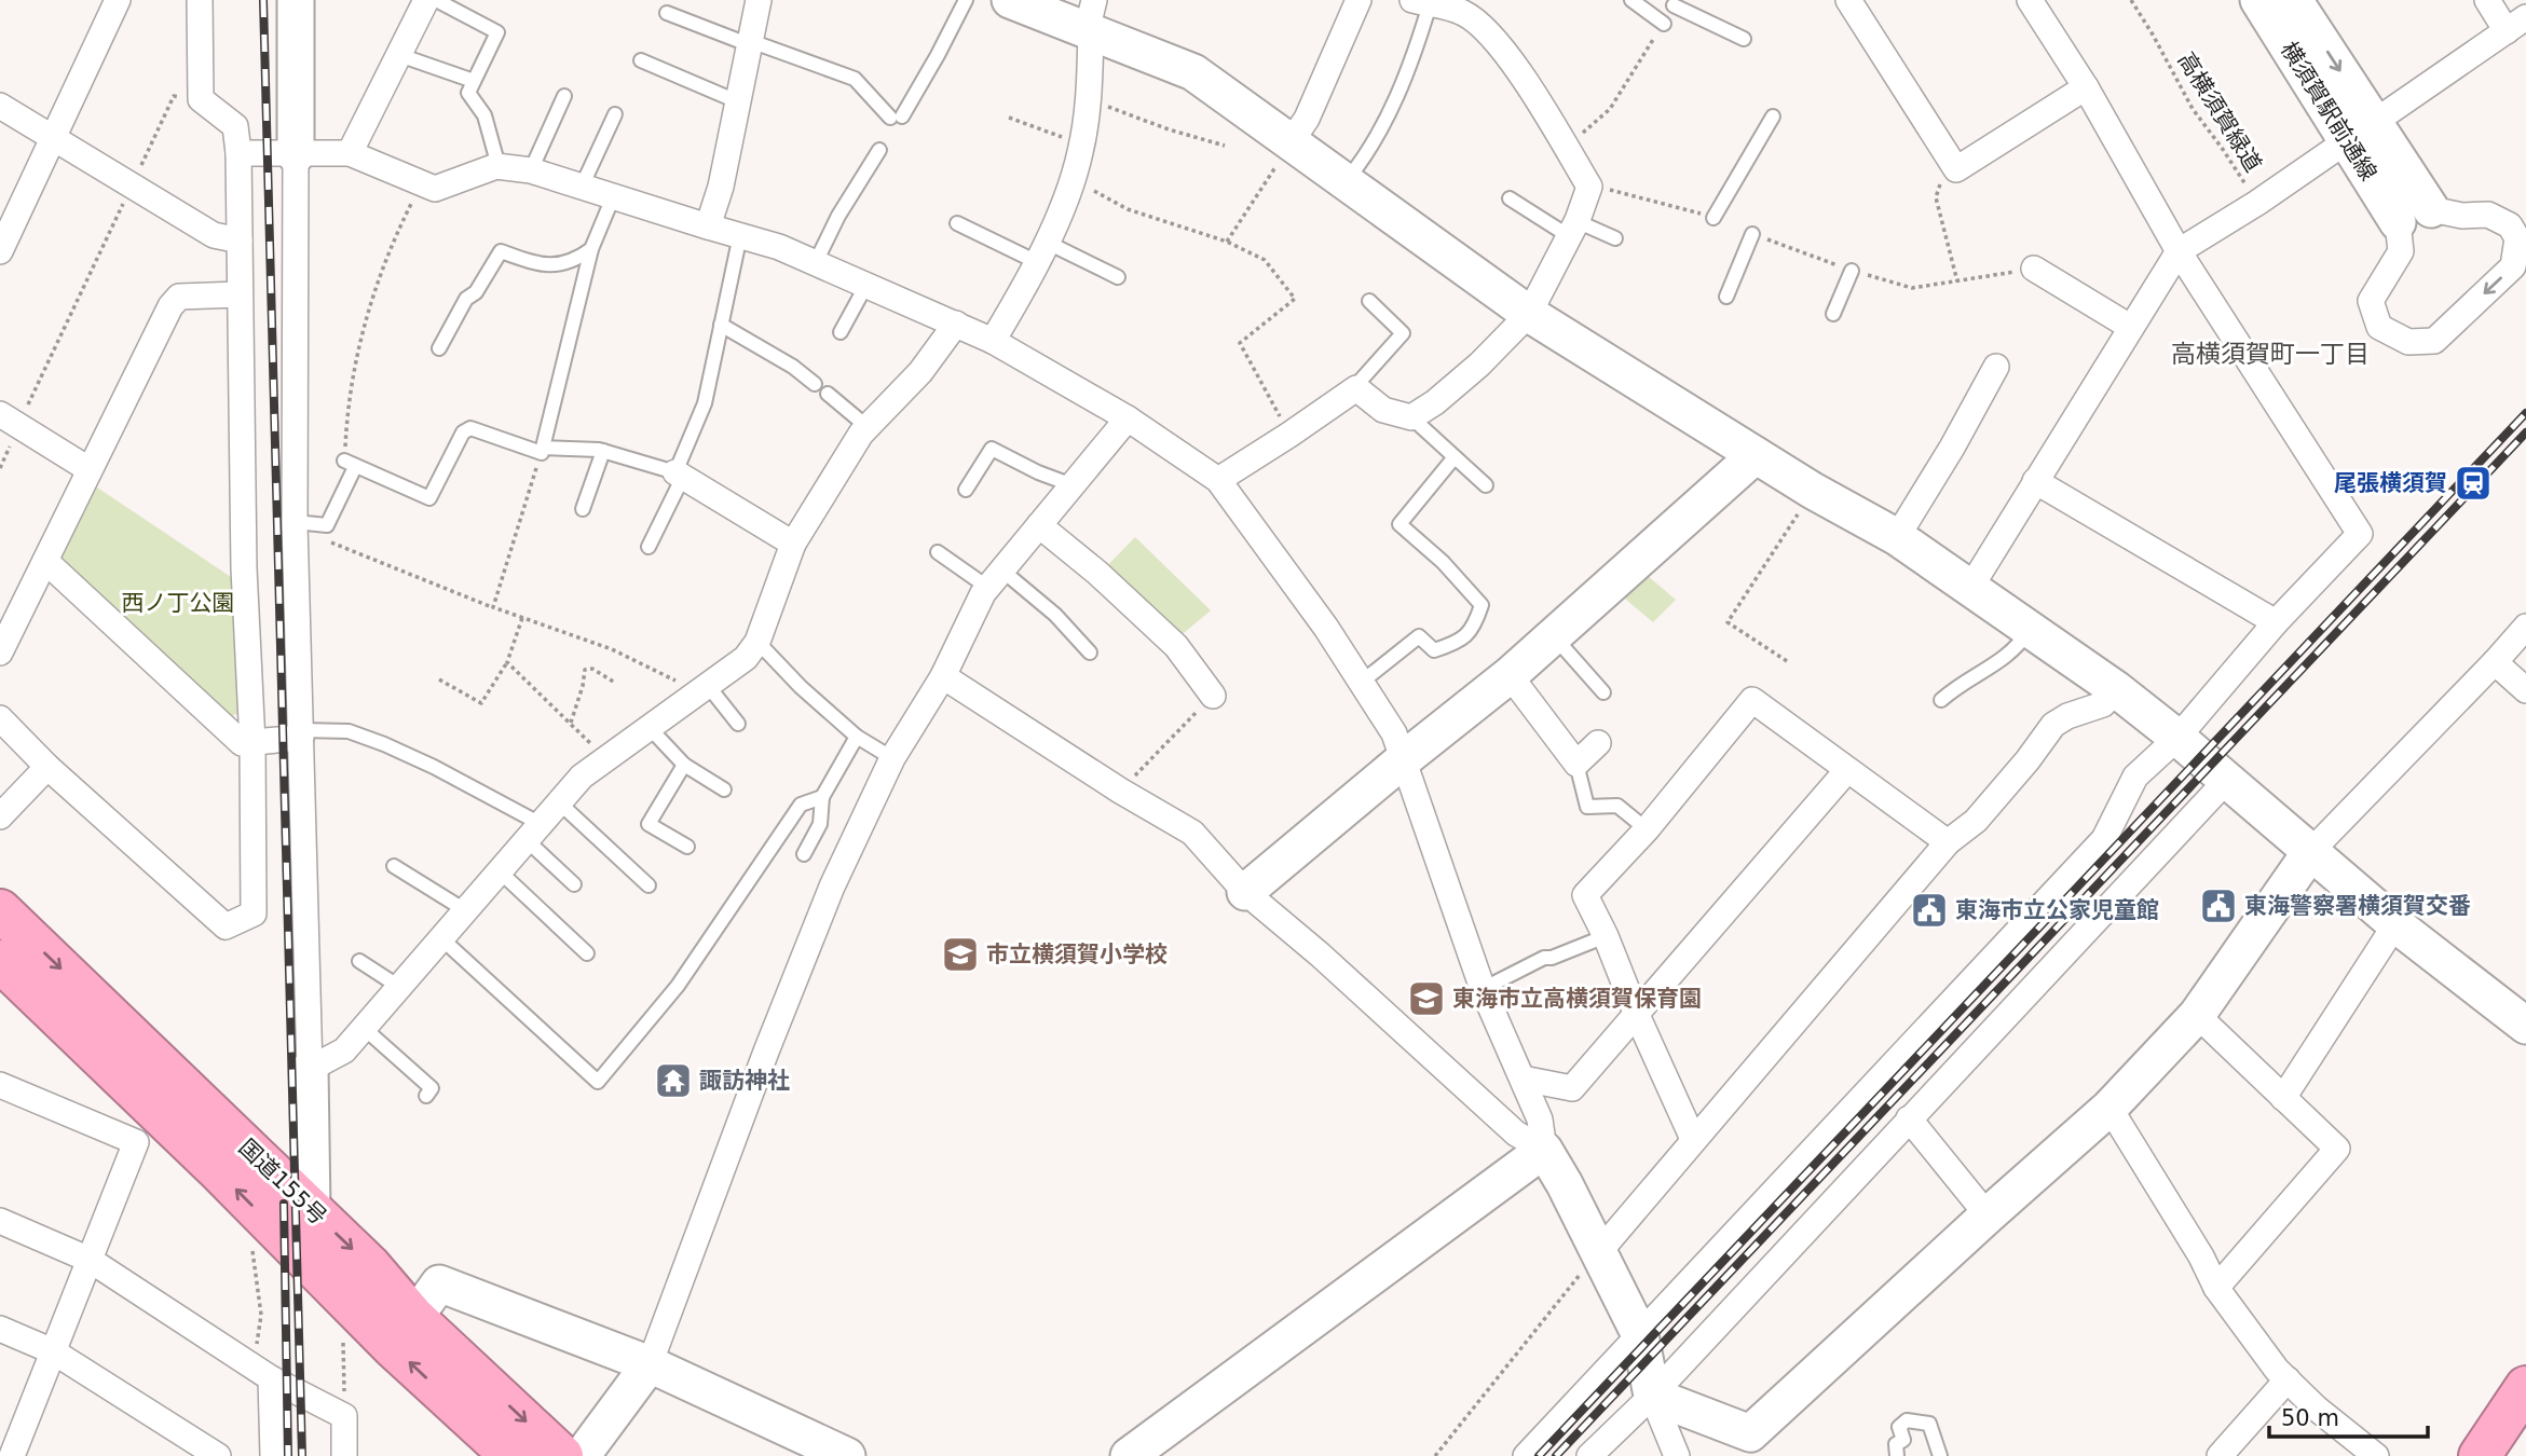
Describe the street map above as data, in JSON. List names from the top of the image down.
{
  "streets": {
    "highway": ["国道155号"],
    "street": ["横須賀駅前通線"],
    "path": ["高横須賀緑道"]
  },
  "districts": ["高横須賀町一丁目"],
  "parks": ["西ノ丁公園"],
  "places": {
    "station": ["尾張横須賀"],
    "public building": ["東海警察署横須賀交番", "東海市立公家児童館"],
    "school or university": ["市立横須賀小学校", "東海市立高横須賀保育園"],
    "temple": ["諏訪神社"]
  },
  "scale_bar": "50 m"
}
